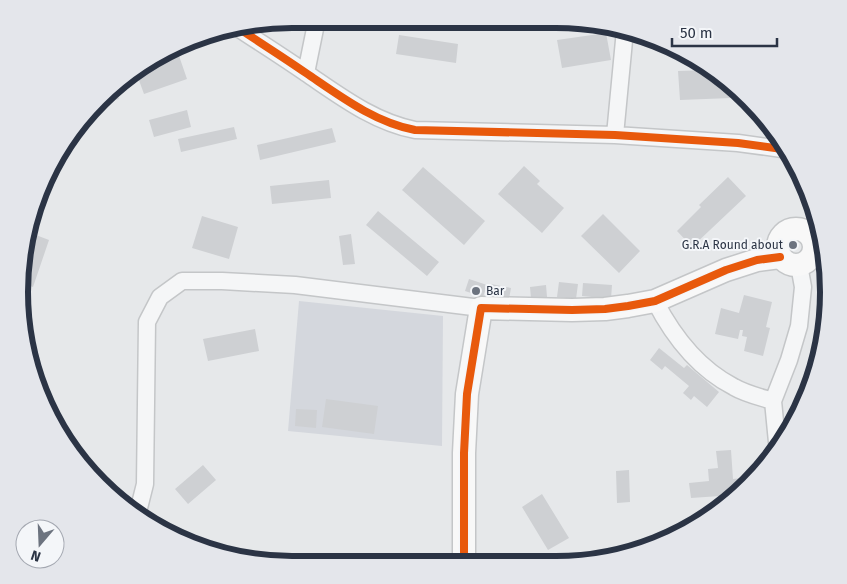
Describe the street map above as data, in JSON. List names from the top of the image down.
{
  "places": ["G.R.A Round about", "Bar"],
  "scale_bar": "50 m",
  "north": "bottom"
}
